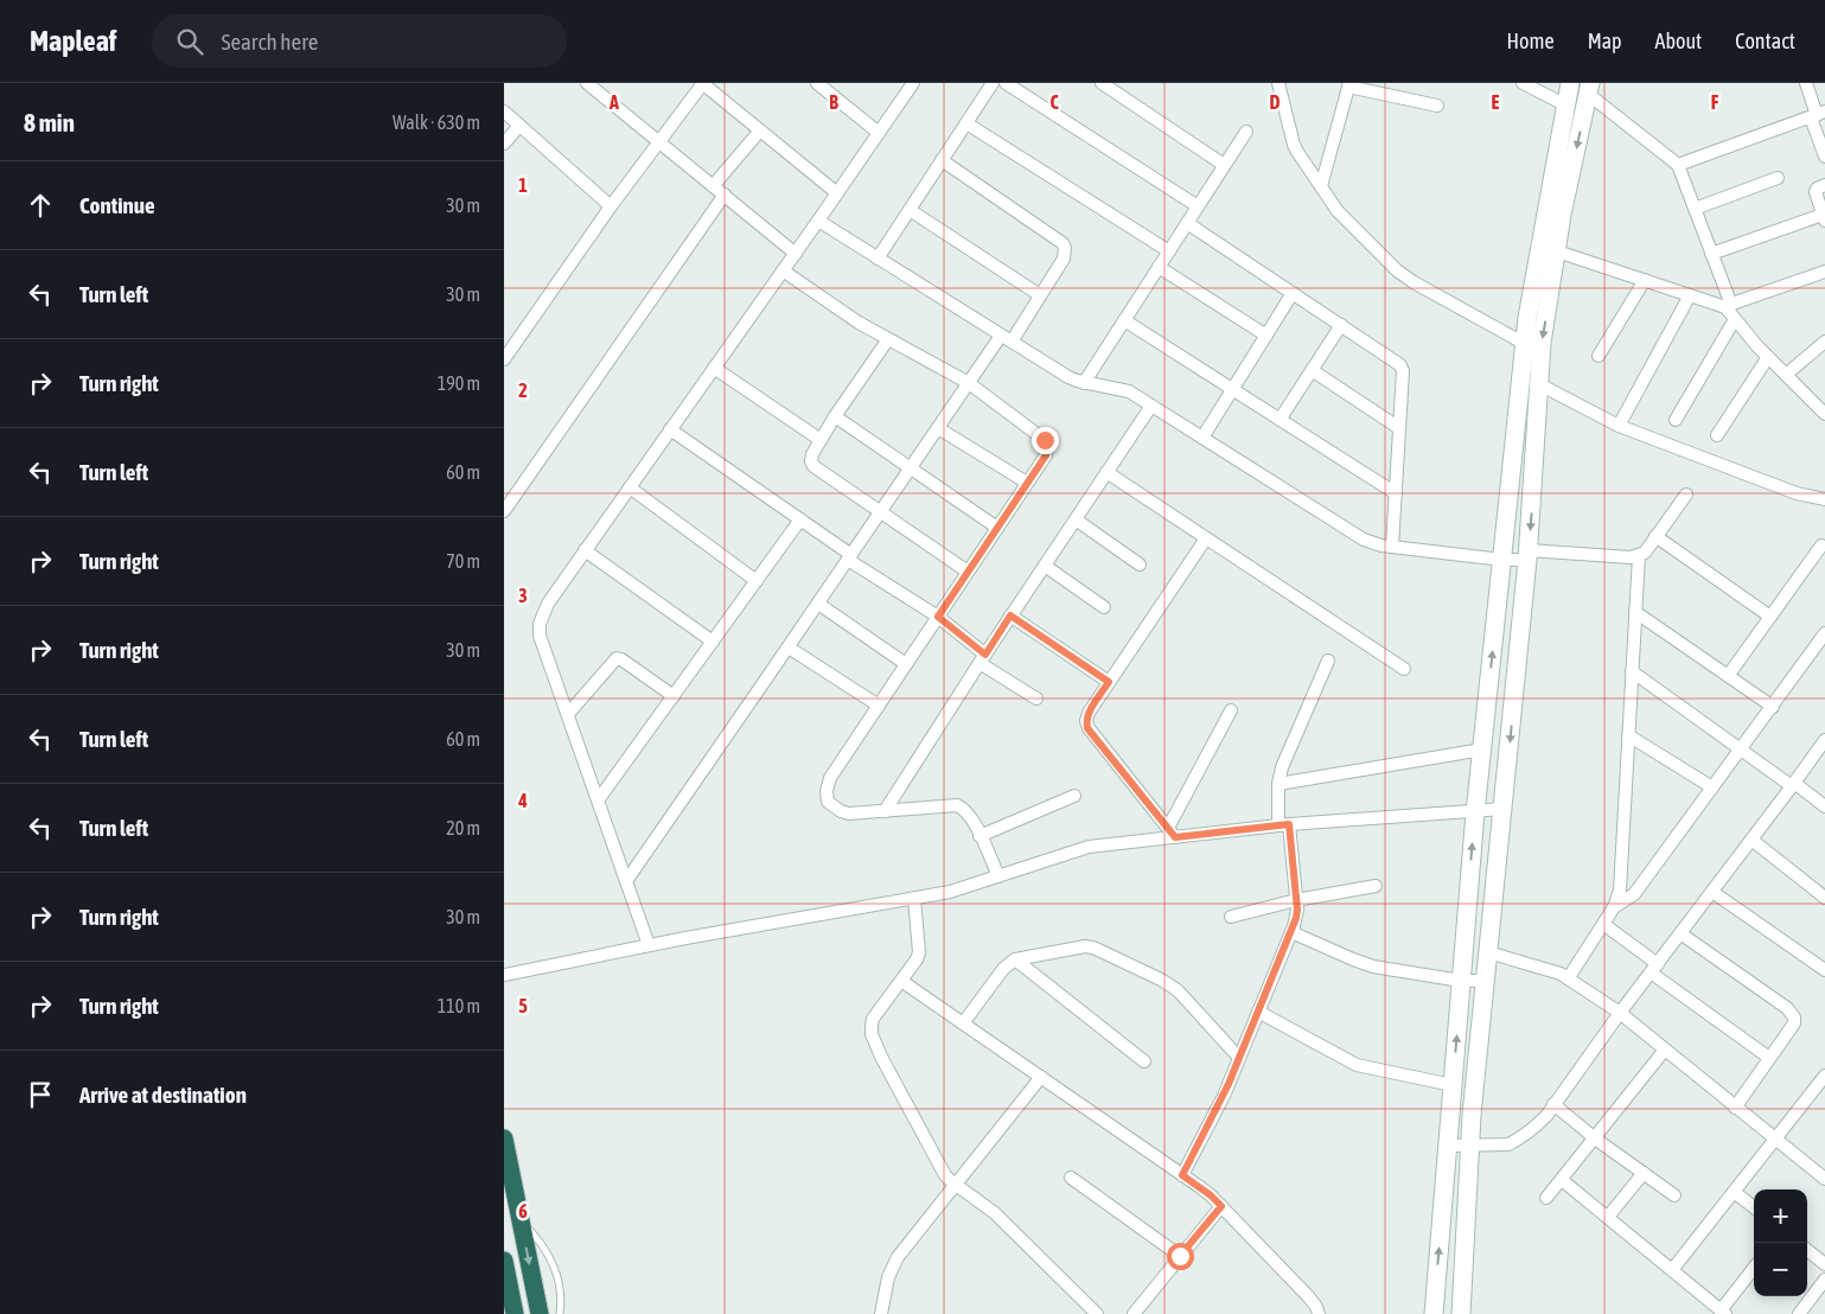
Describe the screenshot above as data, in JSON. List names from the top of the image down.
{
  "page": {
    "header": "Mapleaf",
    "search": "Search here",
    "nav": [
      "Home",
      "Map",
      "About",
      "Contact"
    ],
    "heading": ["8 min", "Walk · 630 m"],
    "list": [
      ["Continue", "30 m"],
      ["Turn left", "30 m"],
      ["Turn right", "190 m"],
      ["Turn left", "60 m"],
      ["Turn right", "70 m"],
      ["Turn right", "30 m"],
      ["Turn left", "60 m"],
      ["Turn left", "20 m"],
      ["Turn right", "30 m"],
      ["Turn right", "110 m"],
      "Arrive at destination"
    ],
    "map_buttons": ["+", "−"]
  },
  "grid": {
    "columns": [
      "A",
      "B",
      "C",
      "D",
      "E",
      "F"
    ],
    "rows": [
      "1",
      "2",
      "3",
      "4",
      "5",
      "6"
    ]
  }
}
